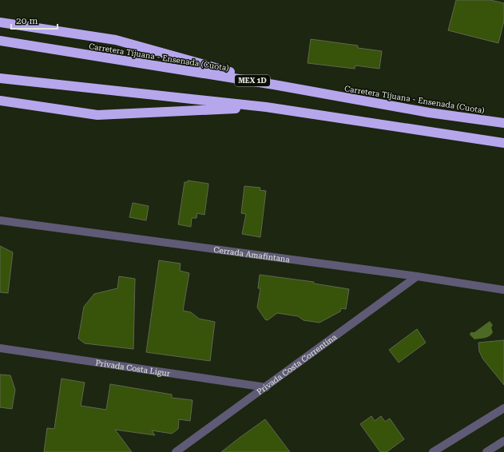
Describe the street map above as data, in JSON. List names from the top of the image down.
{
  "streets": {
    "highway": ["Carretera Tijuana - Ensenada (Cuota)", "MEX 1D"],
    "street": ["Cerrada Amafintana", "Privada Costa Correntina", "Privada Costa Ligur"]
  },
  "crossings": [
    ["Cerrada Amafintana", "Privada Costa Correntina"],
    ["Privada Costa Correntina", "Privada Costa Ligur"]
  ],
  "scale_bar": "20 m"
}
